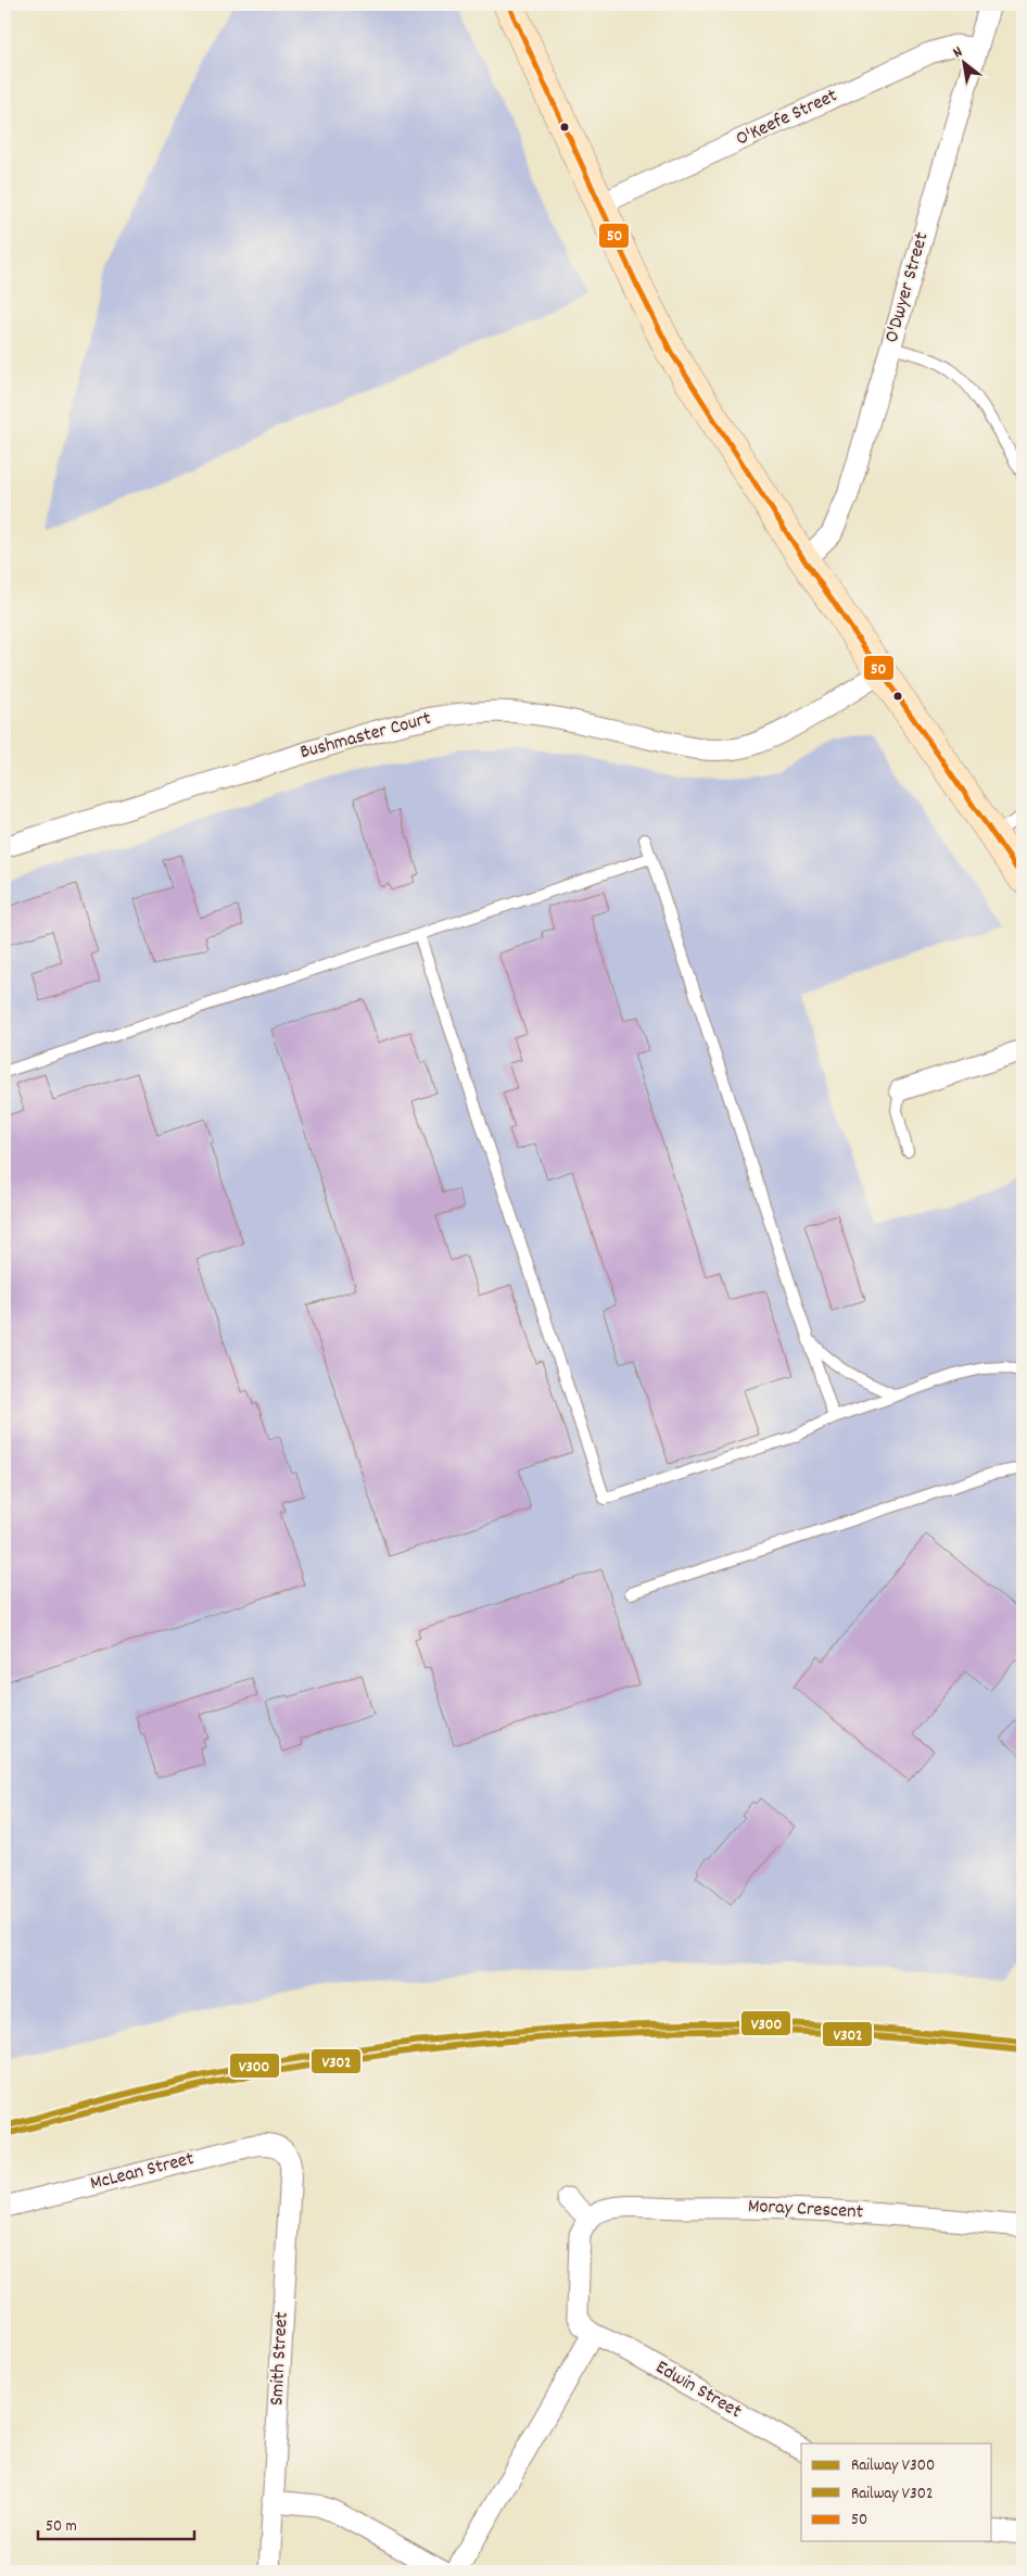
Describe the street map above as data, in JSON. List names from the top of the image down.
{
  "streets": {
    "street": [
      "O'Keefe Street",
      "O'Dwyer Street",
      "Bushmaster Court",
      "McLean Street",
      "Moray Crescent",
      "Smith Street",
      "Edwin Street"
    ]
  },
  "crossings": [
    ["O'Keefe Street", "O'Dwyer Street"],
    ["McLean Street", "Smith Street"]
  ],
  "lines": ["transit line 50", "rail line V300", "rail line V302"],
  "legend": ["Railway V300", "Railway V302", "50"],
  "scale_bar": "50 m",
  "north": "top left"
}
